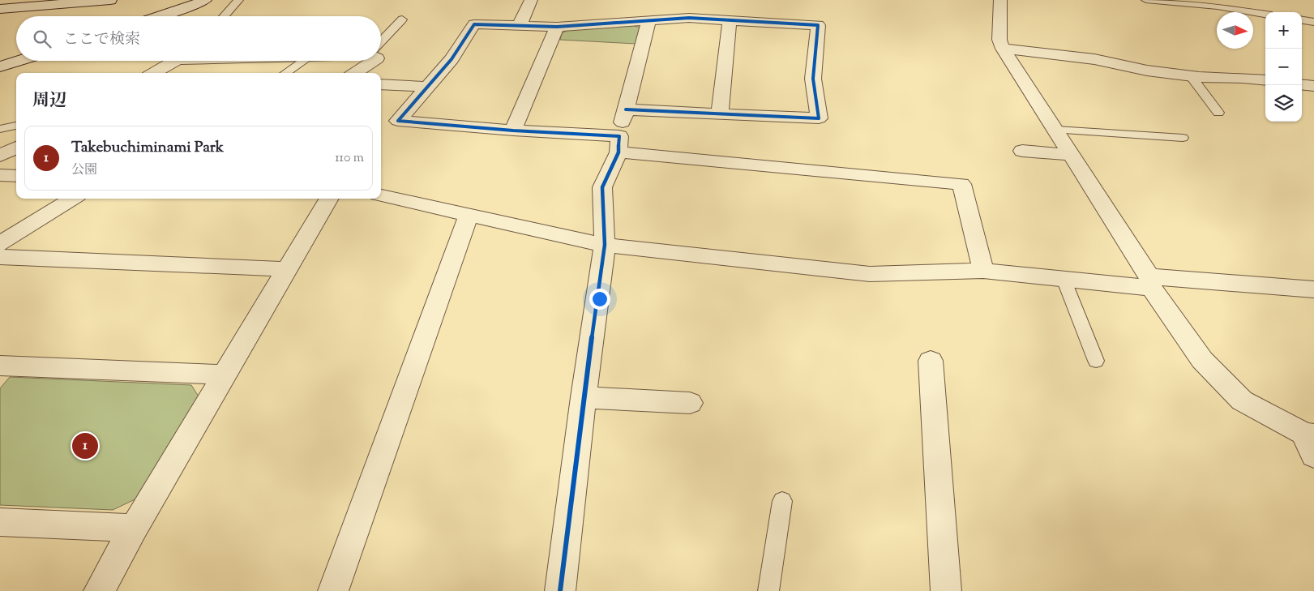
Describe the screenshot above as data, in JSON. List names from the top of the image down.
{
  "north": "right",
  "page": {
    "map_buttons": ["+", "−"],
    "search": "ここで検索",
    "heading": "周辺",
    "list": [
      {
        "mark": "1",
        "name": "Takebuchiminami Park",
        "note": "公園",
        "value": "110 m"
      }
    ],
    "pins": "1"
  }
}
